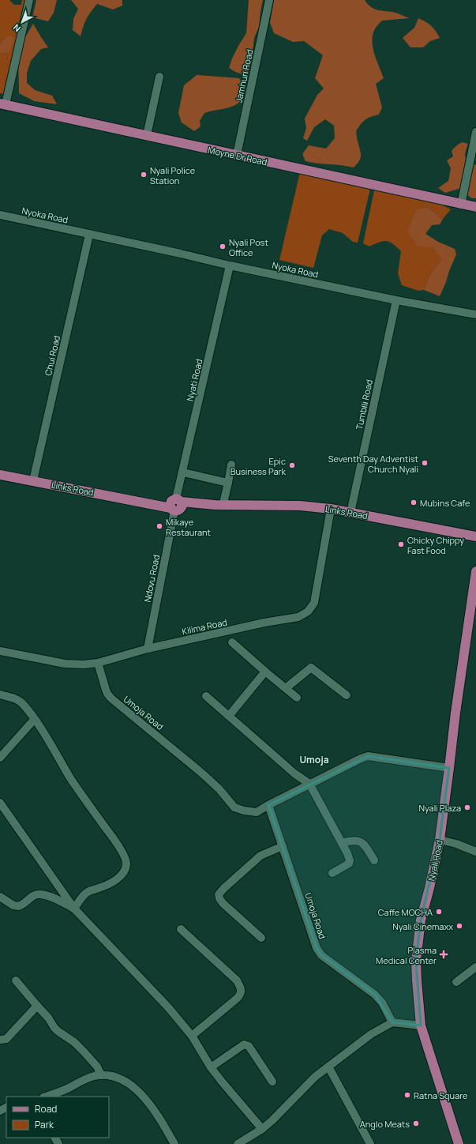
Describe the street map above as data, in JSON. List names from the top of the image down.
{
  "streets": {
    "main road": ["Moyne Dr Road", "Links Road", "Nyali Road"],
    "street": [
      "Jamhuri Road",
      "Nyoka Road",
      "Chui Road",
      "Nyati Road",
      "Tumbili Road",
      "Ndovu Road",
      "Kilima Road",
      "Umoja Road"
    ]
  },
  "crossings": [
    ["Jamhuri Road", "Moyne Dr Road"],
    ["Nyoka Road", "Chui Road"],
    ["Nyoka Road", "Nyati Road"],
    ["Nyoka Road", "Tumbili Road"],
    ["Chui Road", "Links Road"],
    ["Nyati Road", "Links Road"],
    ["Nyati Road", "Ndovu Road"],
    ["Tumbili Road", "Links Road"],
    ["Links Road", "Ndovu Road"],
    ["Links Road", "Kilima Road"],
    ["Ndovu Road", "Kilima Road"],
    ["Kilima Road", "Umoja Road"],
    ["Umoja Road", "Nyali Road"]
  ],
  "districts": ["Umoja"],
  "places": {
    "other": [
      "Nyali Police Station",
      "Nyali Post Office",
      "Seventh Day Adventist Church Nyali",
      "Epic Business Park",
      "Mubins Cafe",
      "Mikaye Restaurant",
      "Chicky Chippy Fast Food",
      "Nyali Plaza",
      "Caffe MOCHA",
      "Nyali Cinemaxx",
      "Ratna Square",
      "Anglo Meats"
    ],
    "health": ["Plasma Medical Center"]
  },
  "legend": ["Road", "Park"],
  "north": "bottom left"
}
